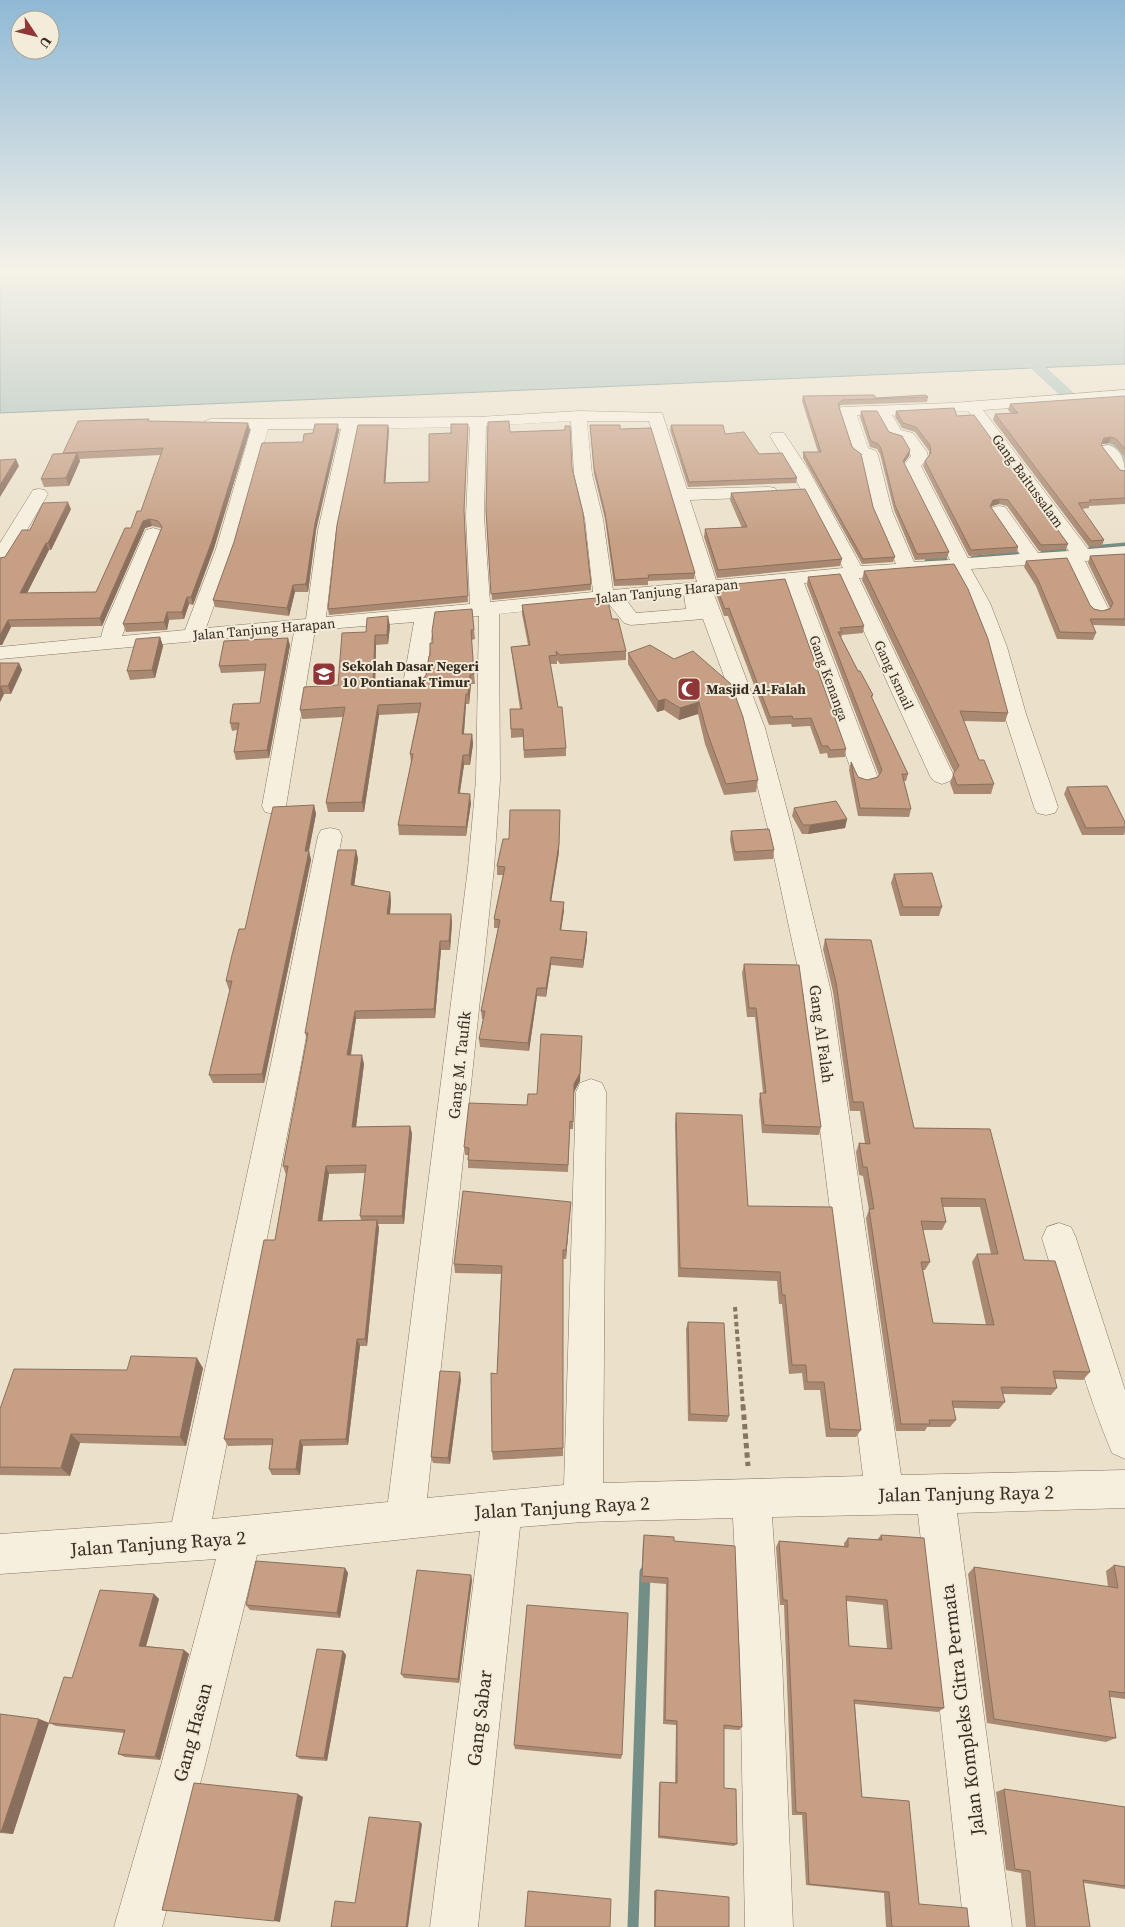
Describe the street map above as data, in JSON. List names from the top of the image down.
{
  "streets": {
    "street": [
      "Gang Baitussalam",
      "Jalan Tanjung Harapan",
      "Gang Ismail",
      "Gang Kenanga",
      "Gang Al Falah",
      "Gang M. Taufik",
      "Jalan Tanjung Raya 2",
      "Jalan Kompleks Citra Permata",
      "Gang Sabar",
      "Gang Hasan"
    ]
  },
  "crossings": [
    ["Gang Baitussalam", "Jalan Tanjung Harapan"],
    ["Jalan Tanjung Harapan", "Gang Ismail"],
    ["Jalan Tanjung Harapan", "Gang Kenanga"],
    ["Jalan Tanjung Harapan", "Gang Al Falah"],
    ["Jalan Tanjung Harapan", "Gang M. Taufik"],
    ["Gang Al Falah", "Jalan Tanjung Raya 2"],
    ["Gang M. Taufik", "Jalan Tanjung Raya 2"],
    ["Jalan Tanjung Raya 2", "Jalan Kompleks Citra Permata"],
    ["Jalan Tanjung Raya 2", "Gang Sabar"],
    ["Jalan Tanjung Raya 2", "Gang Hasan"]
  ],
  "places": {
    "school or university": ["Sekolah Dasar Negeri 10 Pontianak Timur"],
    "mosque": ["Masjid Al-Falah"]
  },
  "north": "bottom right"
}
